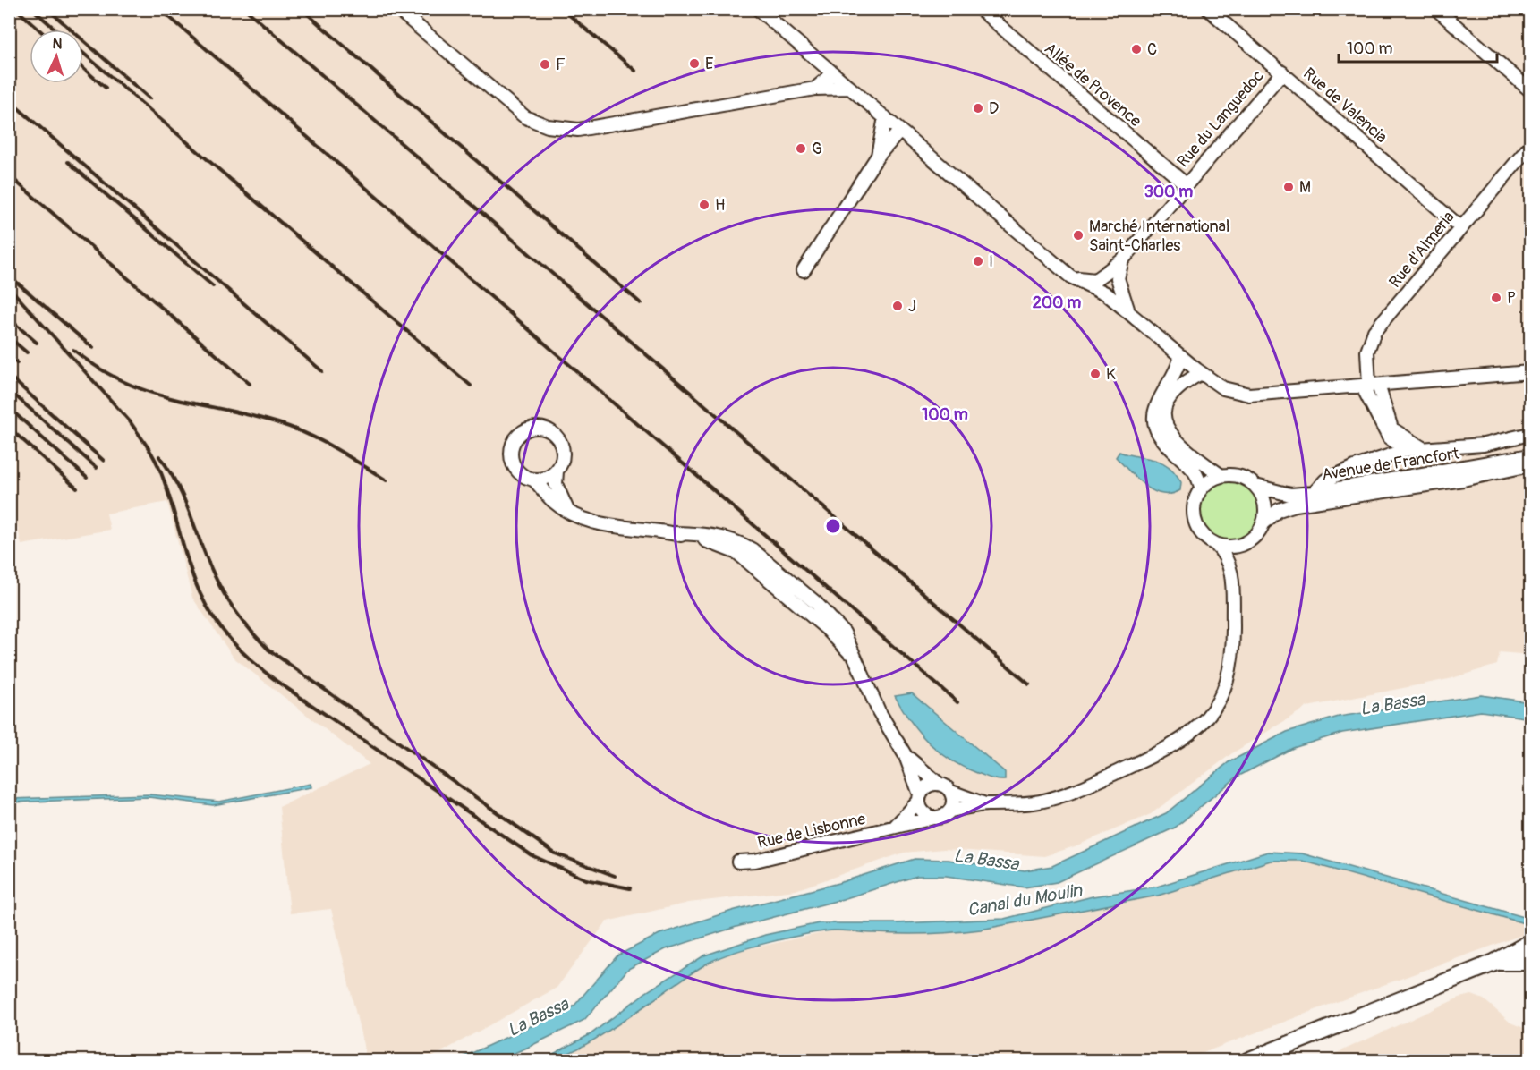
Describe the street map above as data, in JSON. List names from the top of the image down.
{
  "streets": {
    "street": [
      "Allée de Provence",
      "Rue de Valencia",
      "Rue du Languedoc",
      "Rue d'Almeria",
      "Avenue de Francfort",
      "Rue de Lisbonne"
    ]
  },
  "crossings": [
    ["Allée de Provence", "Rue du Languedoc"],
    ["Rue de Valencia", "Rue du Languedoc"],
    ["Rue de Valencia", "Rue d'Almeria"]
  ],
  "water": ["La Bassa", "Canal du Moulin"],
  "places": [
    "C",
    "E",
    "F",
    "D",
    "G",
    "M",
    "H",
    "Marché International Saint-Charles",
    "I",
    "P",
    "J",
    "K"
  ],
  "scale_bar": "100 m",
  "north": "top",
  "rings": ["300 m", "200 m", "100 m"]
}
